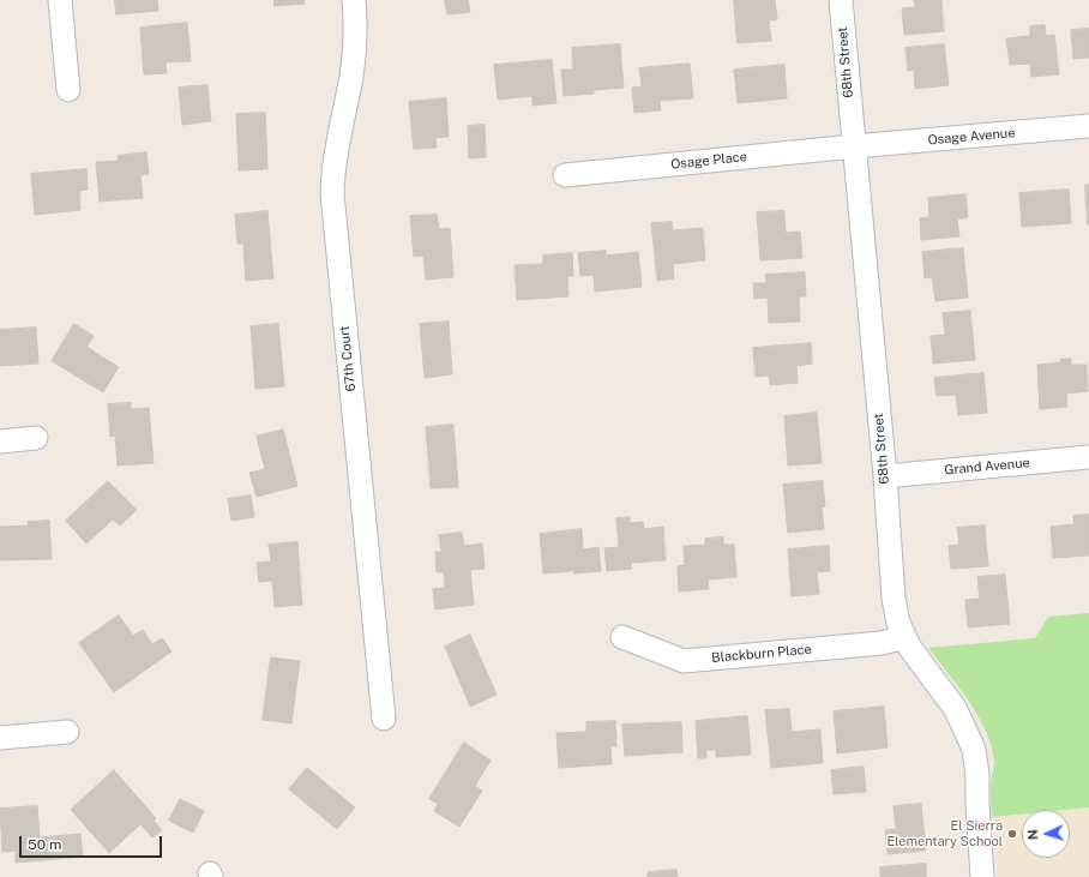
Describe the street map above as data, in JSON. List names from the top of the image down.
{
  "streets": {
    "street": [
      "68th Street",
      "Osage Avenue",
      "Osage Place",
      "67th Court",
      "Grand Avenue",
      "Blackburn Place"
    ]
  },
  "crossings": [
    ["68th Street", "Osage Avenue"],
    ["68th Street", "Osage Place"],
    ["68th Street", "Grand Avenue"],
    ["68th Street", "Blackburn Place"],
    ["Osage Avenue", "Osage Place"]
  ],
  "places": ["El Sierra Elementary School"],
  "scale_bar": "50 m",
  "north": "left"
}
